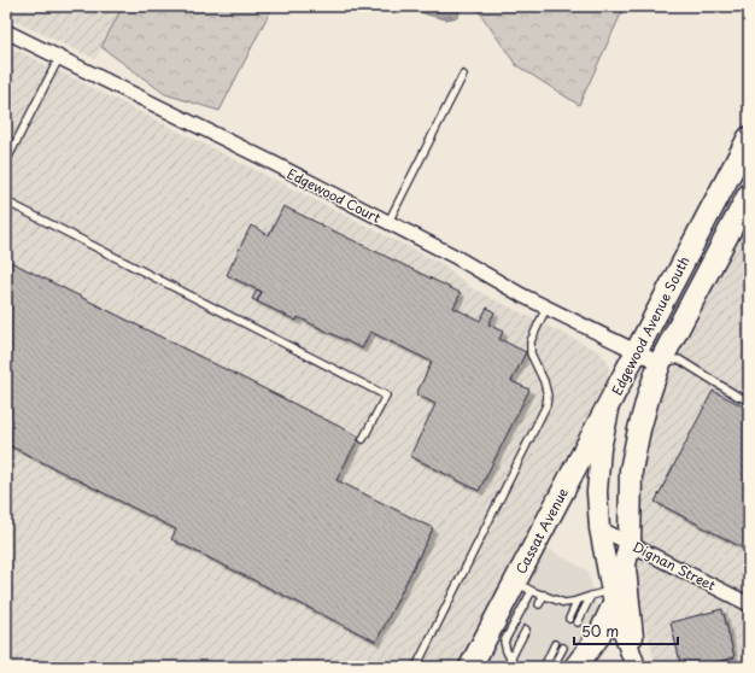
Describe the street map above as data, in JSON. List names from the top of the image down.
{
  "streets": {
    "main road": ["Edgewood Avenue South", "Cassat Avenue"],
    "street": ["Edgewood Court", "Dignan Street"]
  },
  "crossings": [
    ["Edgewood Court", "Edgewood Avenue South"],
    ["Edgewood Avenue South", "Cassat Avenue"],
    ["Edgewood Avenue South", "Dignan Street"]
  ],
  "scale_bar": "50 m"
}
